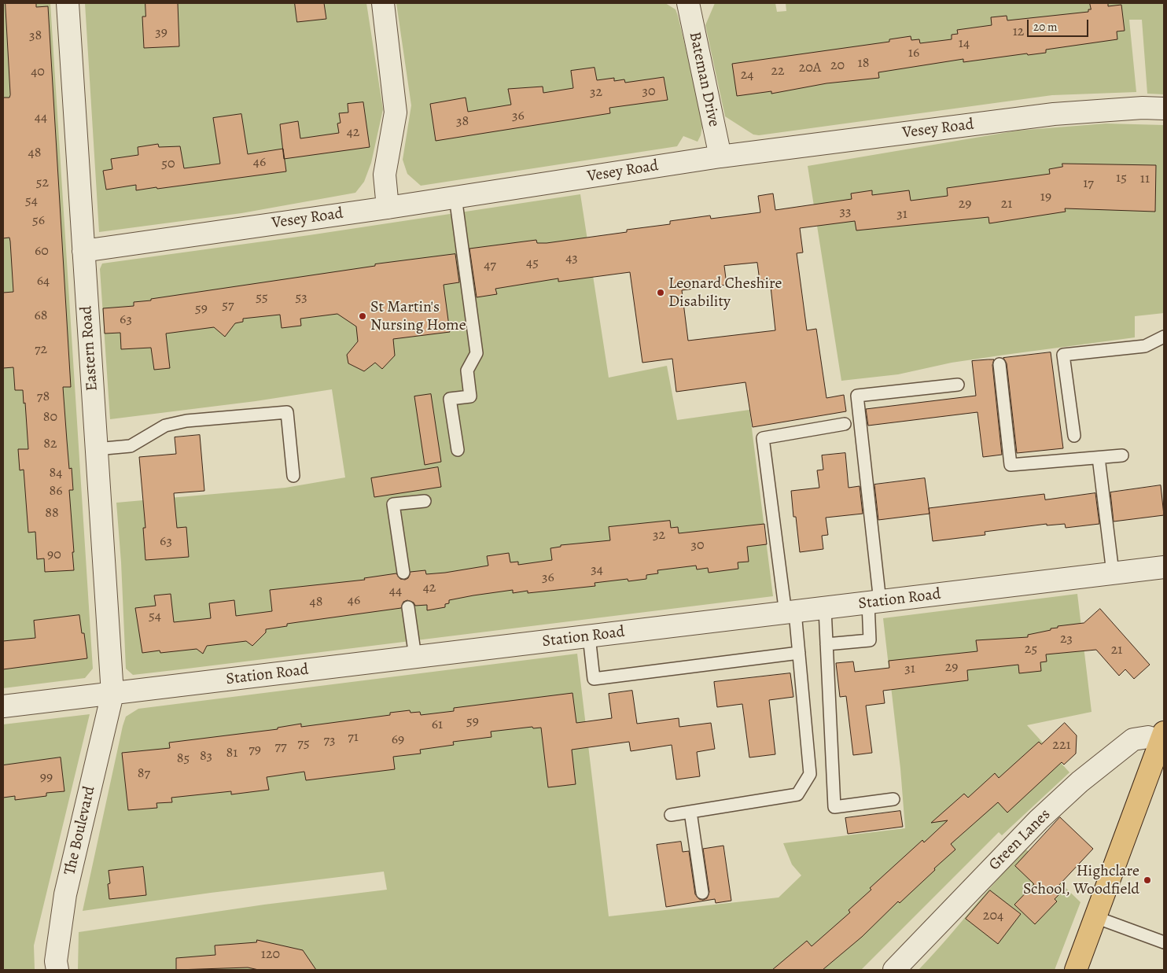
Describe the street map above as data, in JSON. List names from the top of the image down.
{
  "streets": {
    "street": [
      "Bateman Drive",
      "Vesey Road",
      "Eastern Road",
      "Station Road",
      "The Boulevard",
      "Green Lanes"
    ]
  },
  "crossings": [
    ["Bateman Drive", "Vesey Road"],
    ["Vesey Road", "Eastern Road"],
    ["Eastern Road", "Station Road"],
    ["Eastern Road", "The Boulevard"],
    ["Station Road", "The Boulevard"]
  ],
  "places": ["Leonard Cheshire Disability", "St Martin's Nursing Home", "Highclare School, Woodfield"],
  "house_numbers": [
    "12",
    "39",
    "38",
    "14",
    "16",
    "18",
    "20",
    "20A",
    "22",
    "40",
    "24",
    "30",
    "32",
    "36",
    "44",
    "38",
    "42",
    "48",
    "46",
    "50",
    "15",
    "11",
    "52",
    "17",
    "19",
    "54",
    "29",
    "21",
    "33",
    "31",
    "56",
    "60",
    "43",
    "45",
    "47",
    "64",
    "55",
    "53",
    "57",
    "59",
    "68",
    "63",
    "72",
    "78",
    "80",
    "82",
    "84",
    "86",
    "88",
    "32",
    "63",
    "30",
    "90",
    "34",
    "36",
    "42",
    "44",
    "46",
    "48",
    "54",
    "23",
    "25",
    "21",
    "29",
    "31",
    "59",
    "61",
    "71",
    "69",
    "73",
    "75",
    "221",
    "77",
    "79",
    "81",
    "83",
    "85",
    "87",
    "99",
    "204",
    "120"
  ],
  "scale_bar": "20 m"
}
